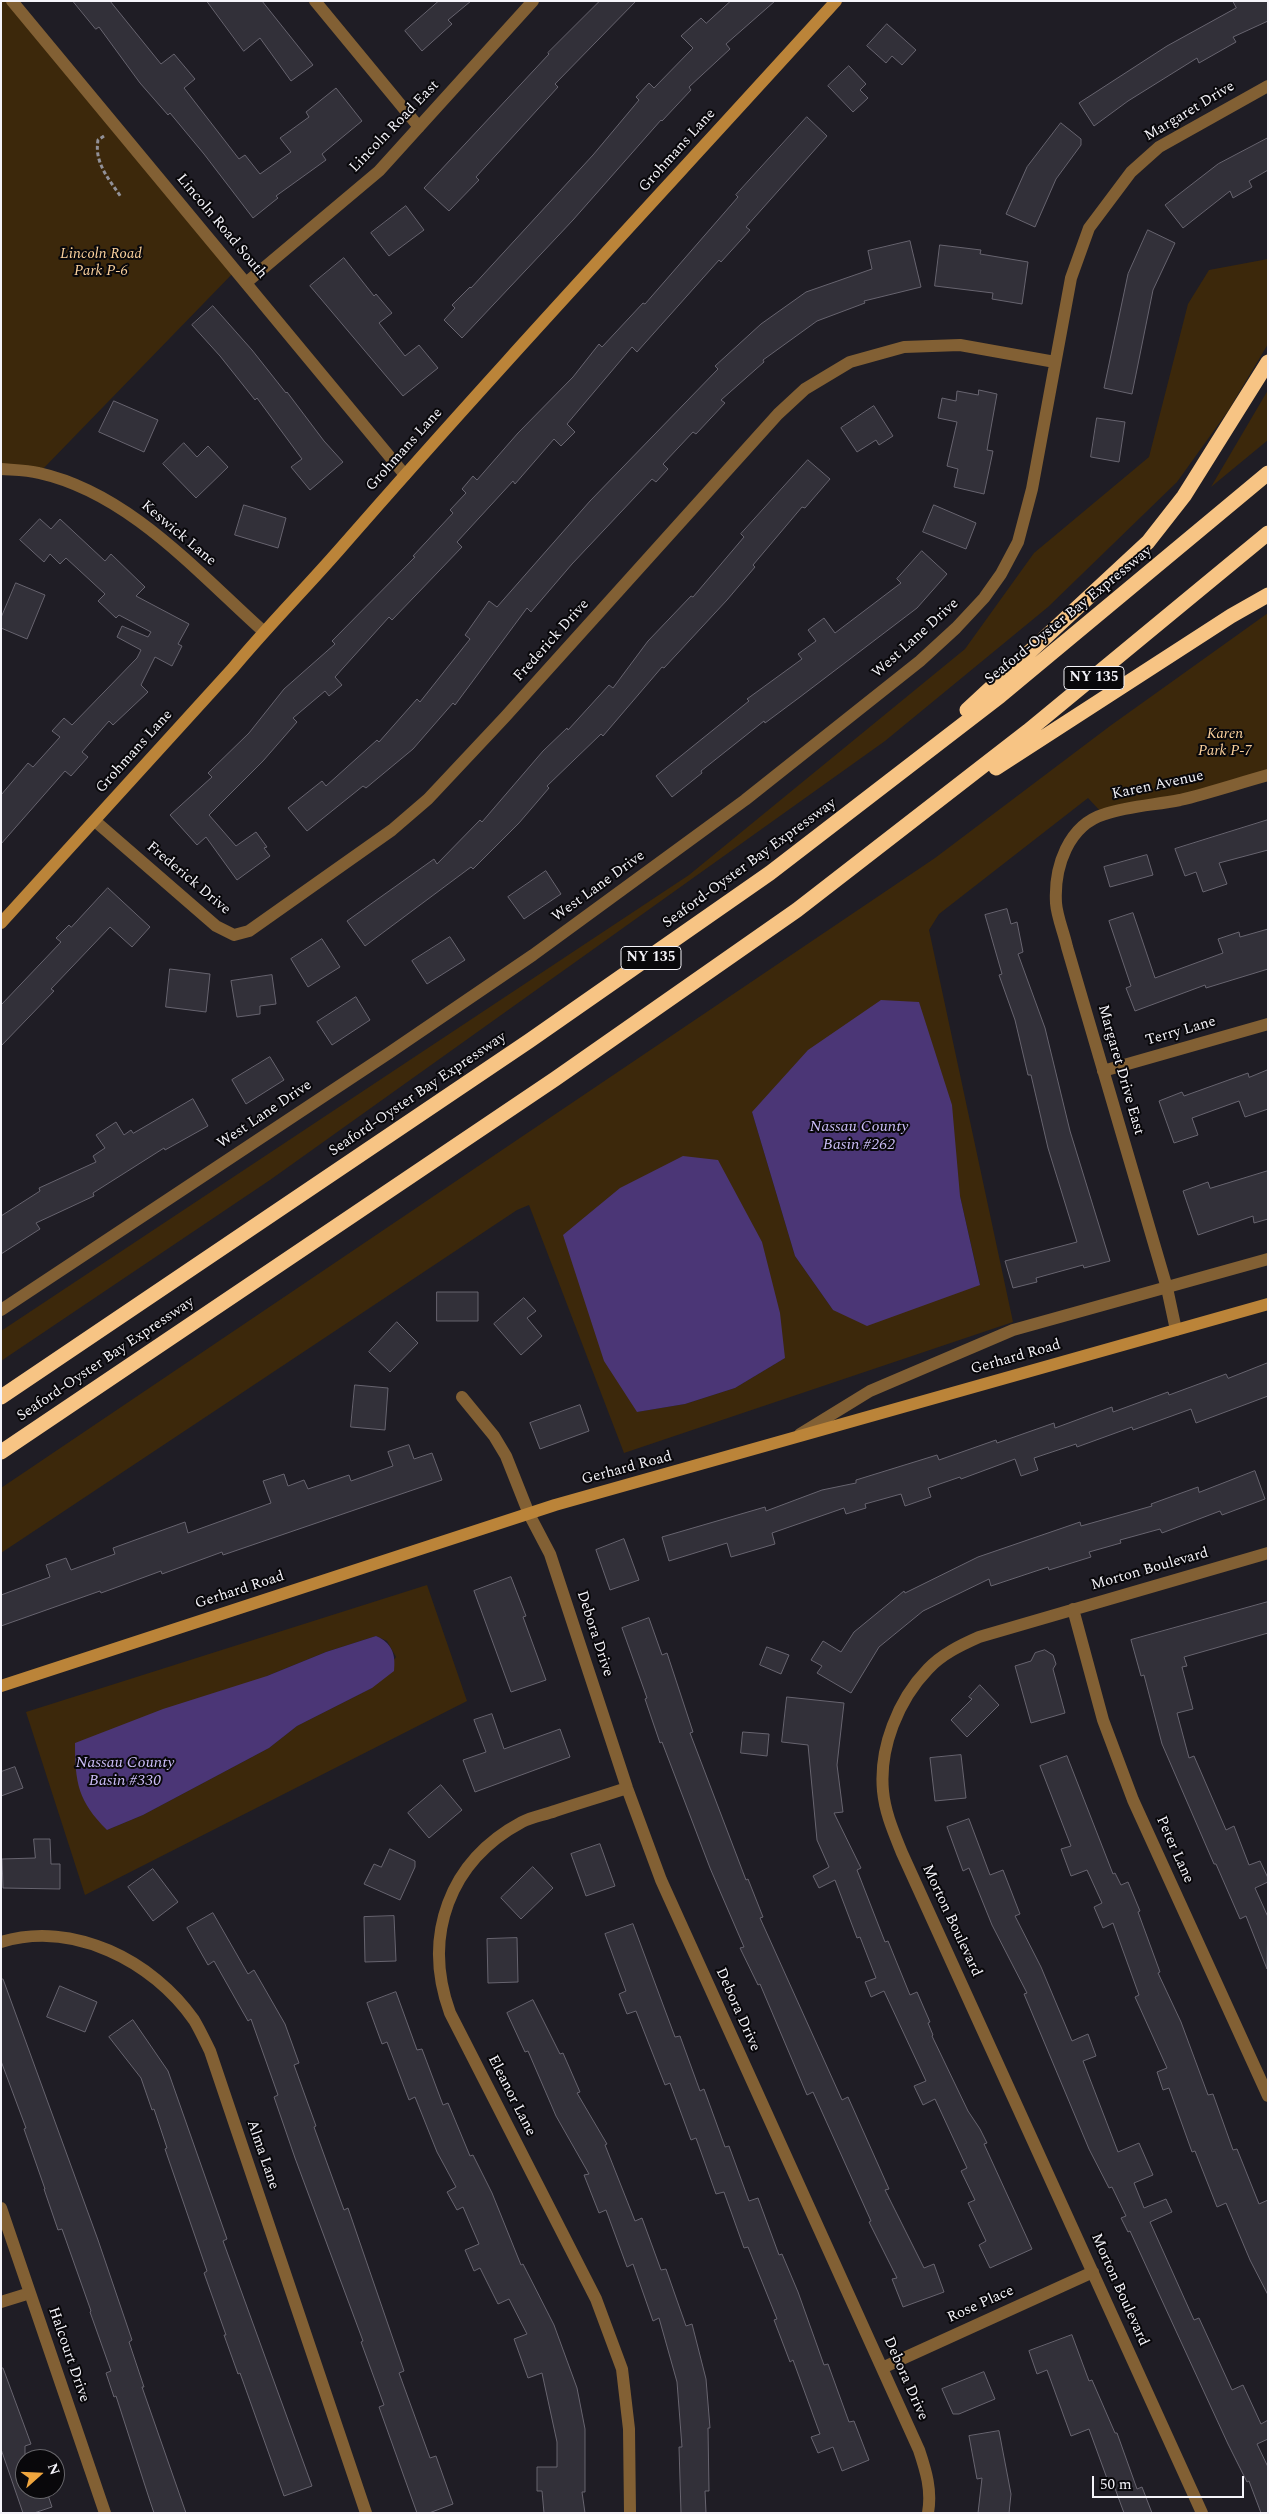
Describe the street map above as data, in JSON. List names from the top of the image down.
{
  "streets": {
    "highway": ["Seaford-Oyster Bay Expressway", "NY 135"],
    "street": [
      "Margaret Drive",
      "Lincoln Road East",
      "Grohmans Lane",
      "Lincoln Road South",
      "Keswick Lane",
      "West Lane Drive",
      "Frederick Drive",
      "Karen Avenue",
      "Terry Lane",
      "Margaret Drive East",
      "Gerhard Road",
      "Morton Boulevard",
      "Debora Drive",
      "Peter Lane",
      "Eleanor Lane",
      "Alma Lane",
      "Rose Place",
      "Halcourt Drive"
    ]
  },
  "crossings": [
    ["Margaret Drive", "West Lane Drive"],
    ["Margaret Drive", "Frederick Drive"],
    ["Lincoln Road East", "Lincoln Road South"],
    ["Grohmans Lane", "Lincoln Road South"],
    ["Grohmans Lane", "Keswick Lane"],
    ["Grohmans Lane", "Frederick Drive"],
    ["West Lane Drive", "Frederick Drive"],
    ["Karen Avenue", "Margaret Drive East"],
    ["Terry Lane", "Margaret Drive East"],
    ["Margaret Drive East", "Gerhard Road"],
    ["Gerhard Road", "Debora Drive"],
    ["Morton Boulevard", "Peter Lane"],
    ["Morton Boulevard", "Rose Place"],
    ["Debora Drive", "Eleanor Lane"],
    ["Debora Drive", "Rose Place"]
  ],
  "water": ["Nassau County Basin #262", "Nassau County Basin #330"],
  "parks": ["Lincoln Road Park P-6", "Karen Park P-7"],
  "scale_bar": "50 m",
  "north": "right"
}
